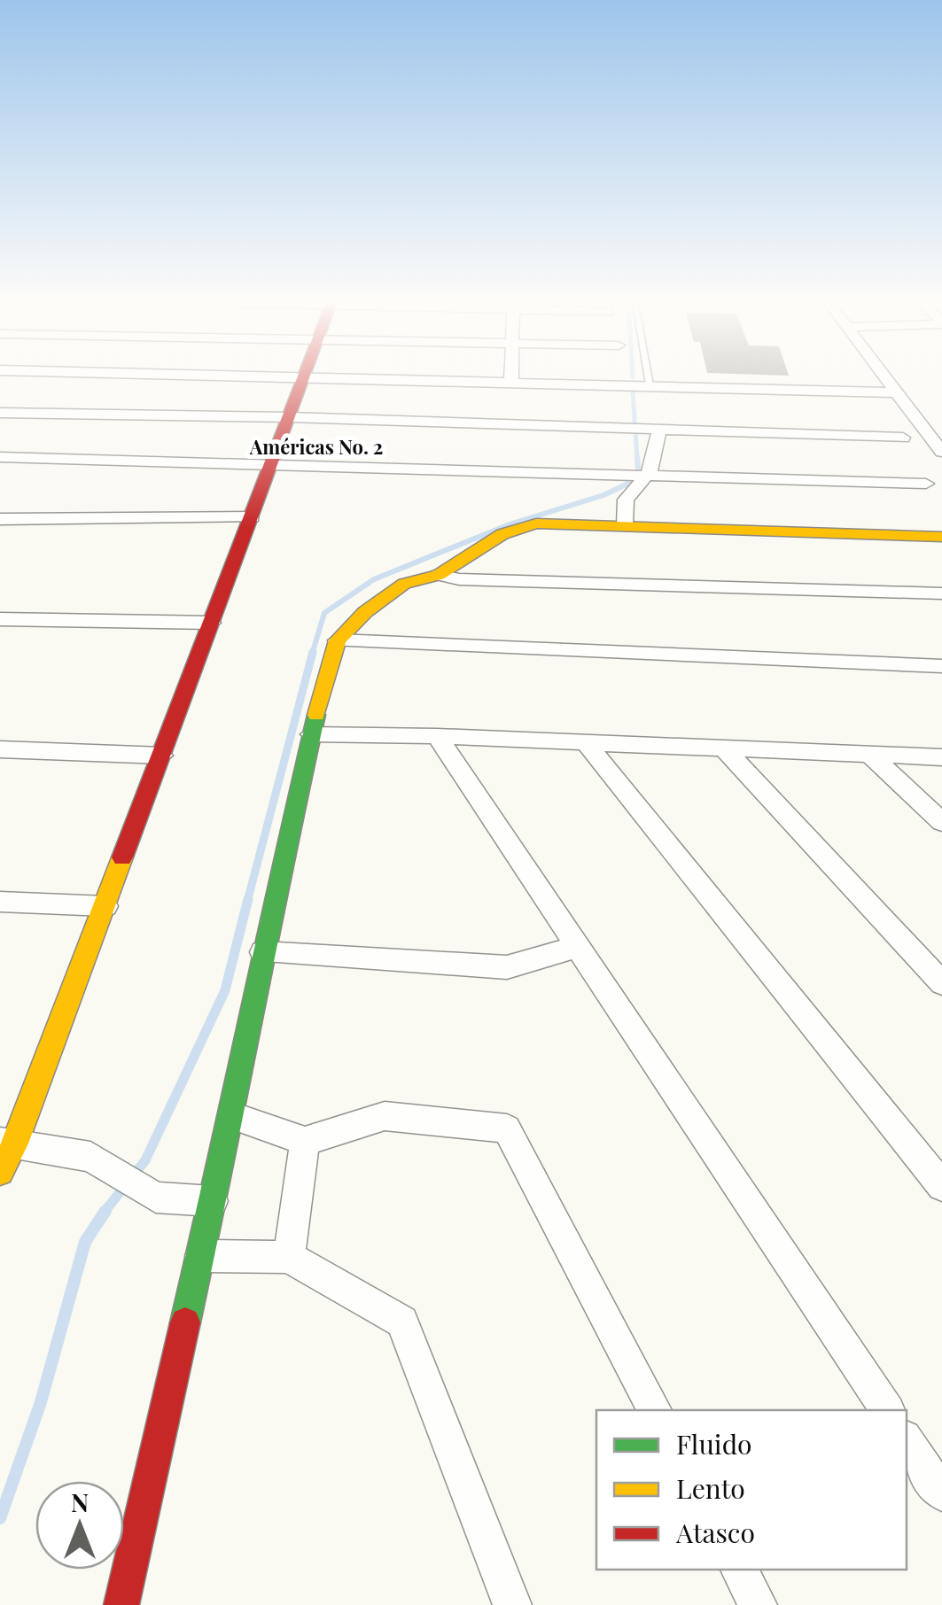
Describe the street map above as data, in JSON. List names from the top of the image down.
{
  "districts": ["Américas No. 2"],
  "legend": ["Fluido", "Lento", "Atasco"],
  "north": "top"
}
